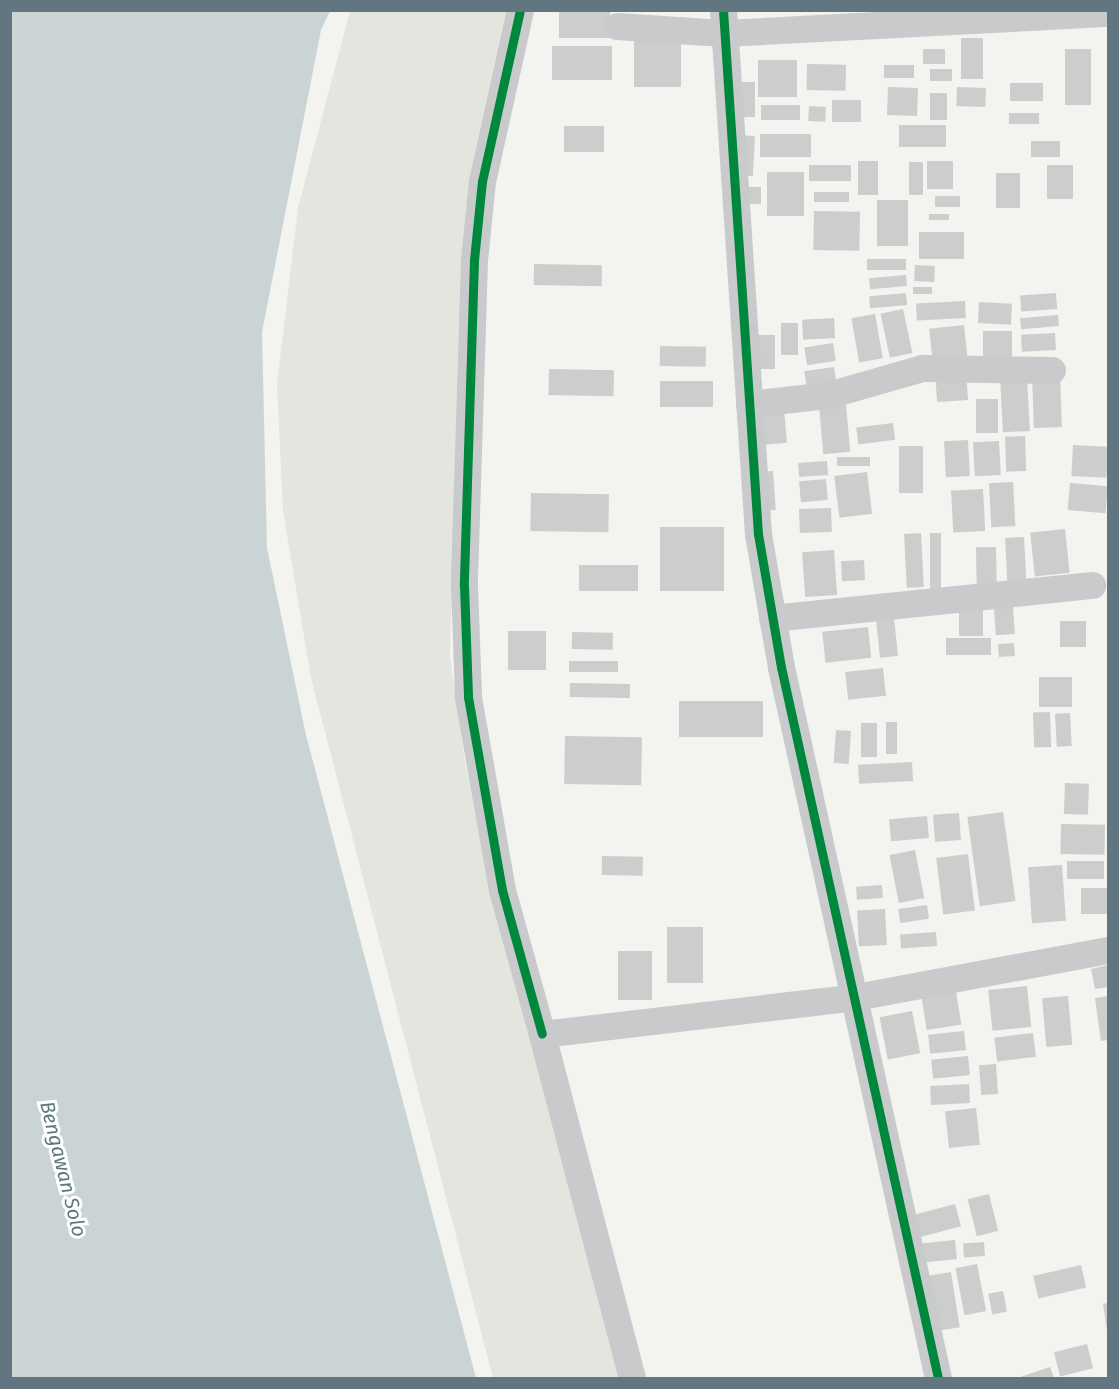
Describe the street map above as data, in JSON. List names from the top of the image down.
{
  "water": ["Bengawan Solo"]
}
